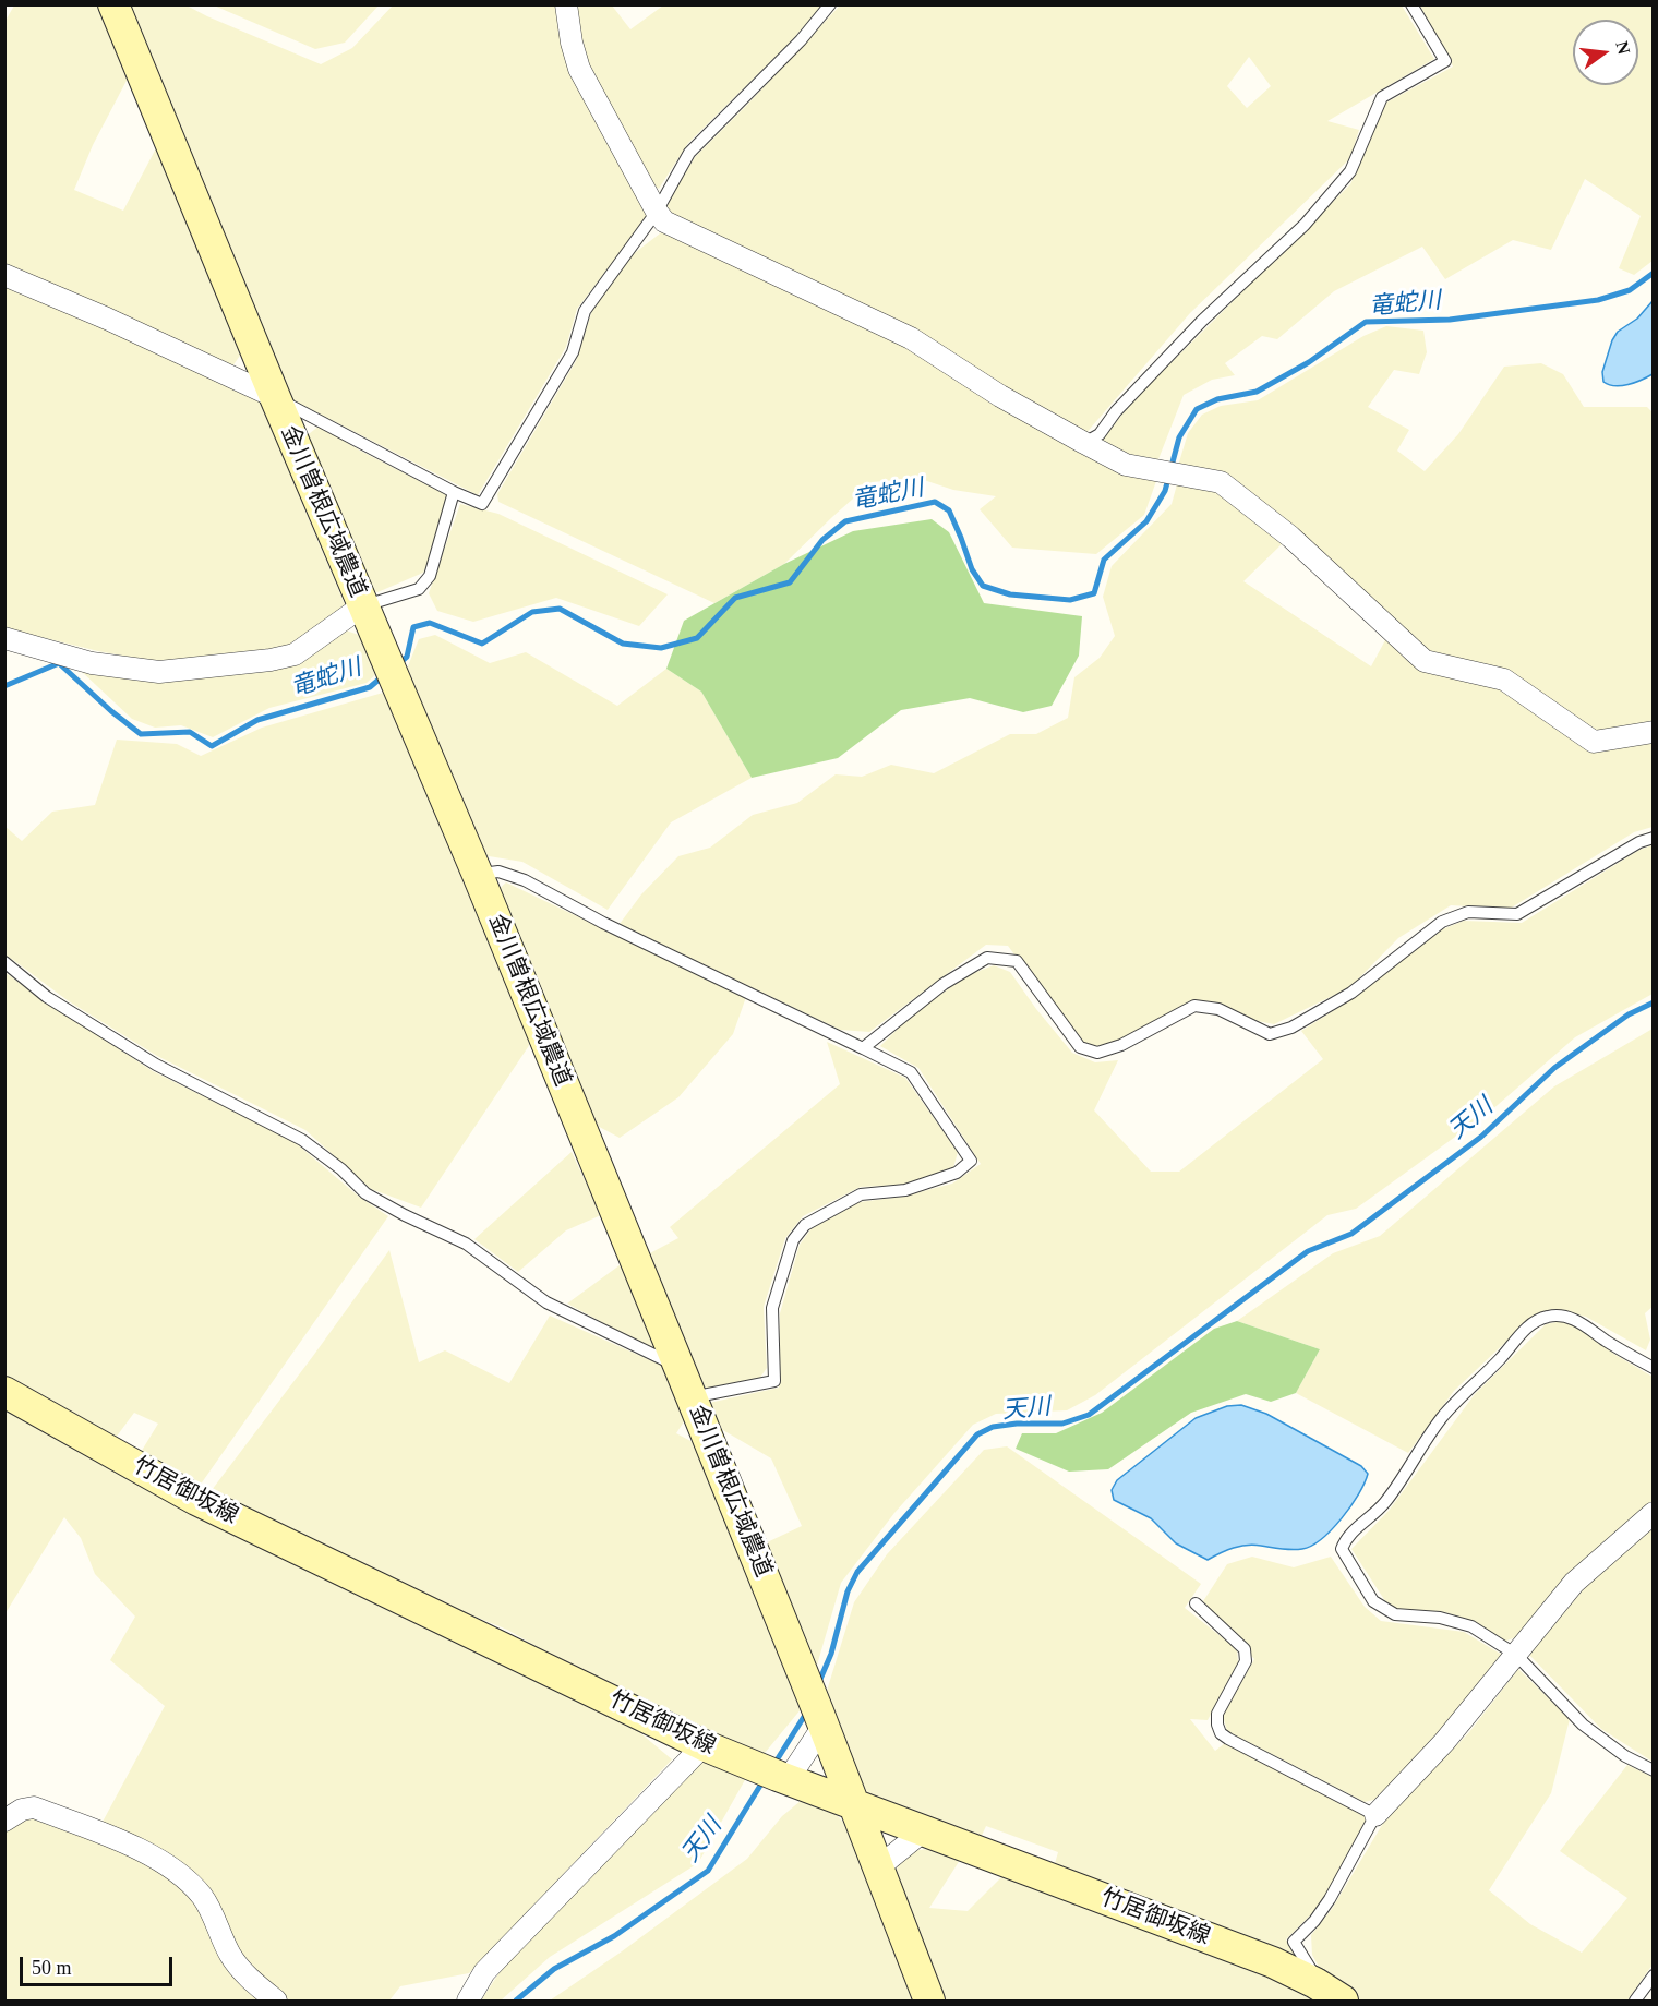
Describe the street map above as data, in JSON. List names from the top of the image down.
{
  "streets": {
    "street": ["金川曽根広域農道", "竹居御坂線"]
  },
  "crossings": [
    ["金川曽根広域農道", "竹居御坂線"]
  ],
  "water": ["竜蛇川", "天川"],
  "scale_bar": "50 m",
  "north": "right"
}
